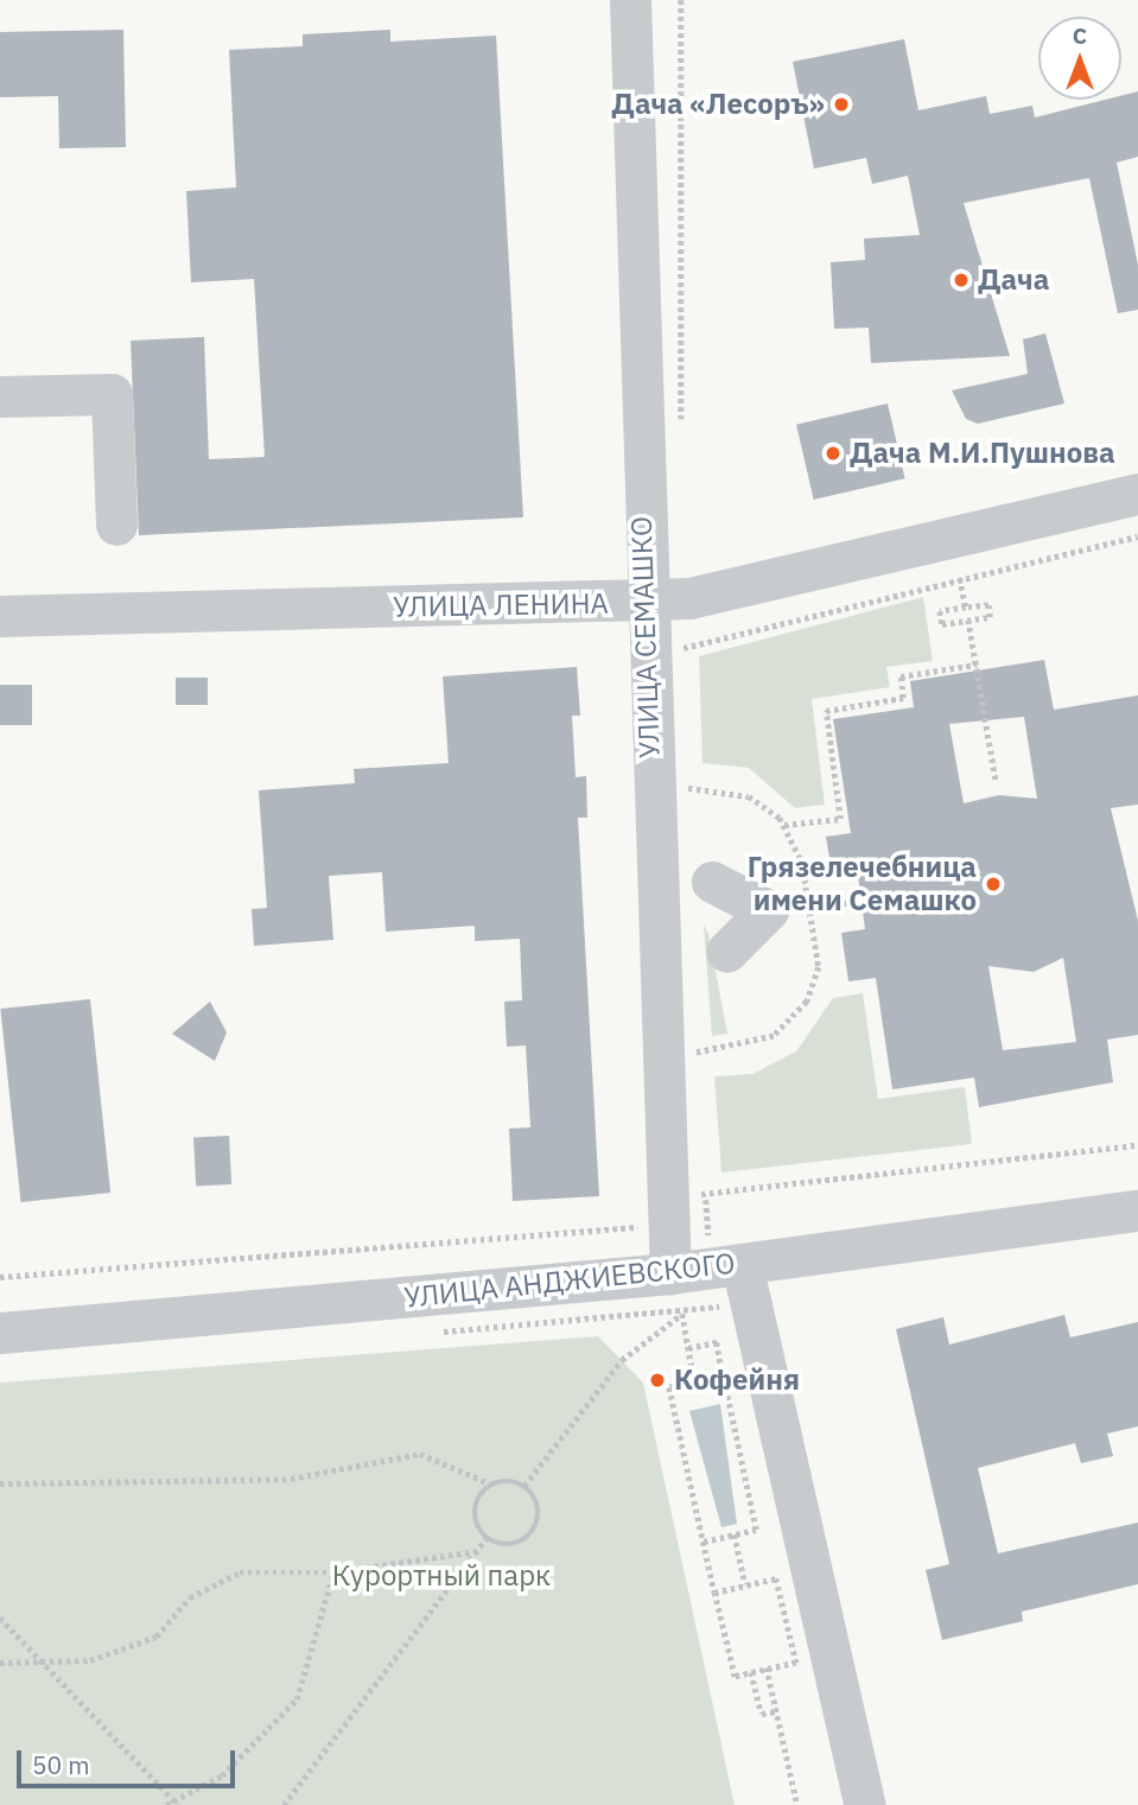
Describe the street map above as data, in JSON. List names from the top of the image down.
{
  "streets": {
    "street": ["УЛИЦА ЛЕНИНА", "УЛИЦА СЕМАШКО", "УЛИЦА АНДЖИЕВСКОГО"]
  },
  "crossings": [
    ["УЛИЦА ЛЕНИНА", "УЛИЦА СЕМАШКО"],
    ["УЛИЦА СЕМАШКО", "УЛИЦА АНДЖИЕВСКОГО"]
  ],
  "parks": ["Курортный парк"],
  "places": [
    "Дача «Лесоръ»",
    "Дача",
    "Дача М.И.Пушнова",
    "Грязелечебница имени Семашко",
    "Кофейня"
  ],
  "scale_bar": "50 m",
  "north": "top"
}
